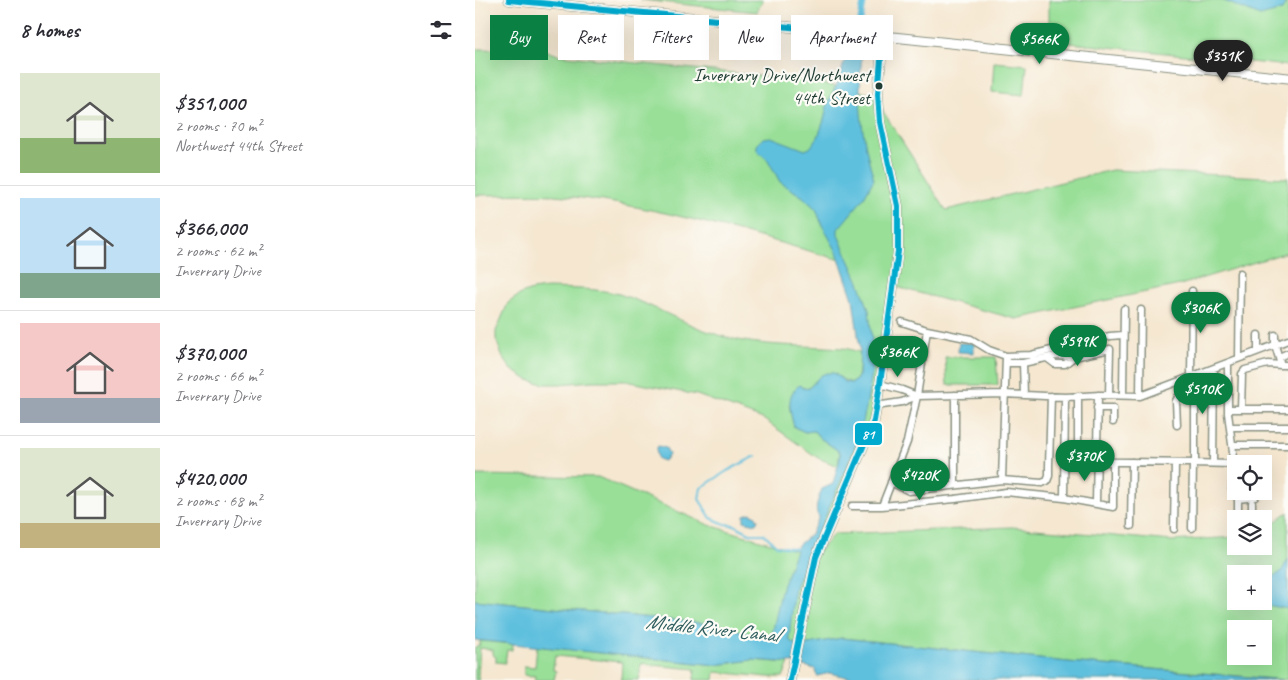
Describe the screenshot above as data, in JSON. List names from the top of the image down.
{
  "water": ["Middle River Canal"],
  "places": ["Inverrary Drive/Northwest 44th Street"],
  "lines": ["transit line 81"],
  "page": {
    "heading": "8 homes",
    "chip": [
      "Buy",
      "Rent",
      "Filters",
      "New",
      "Apartment"
    ],
    "price": [
      "$566K",
      "$351K",
      "$306K",
      "$599K",
      "$366K",
      "$510K",
      "$370K",
      "$420K"
    ],
    "list": [
      {
        "name": "$351,000",
        "note": "2 rooms · 70 m² · Northwest 44th Street"
      },
      {
        "name": "$366,000",
        "note": "2 rooms · 62 m² · Inverrary Drive"
      },
      {
        "name": "$370,000",
        "note": "2 rooms · 66 m² · Inverrary Drive"
      },
      {
        "name": "$420,000",
        "note": "2 rooms · 68 m² · Inverrary Drive"
      }
    ],
    "map_buttons": ["+", "−"]
  }
}
